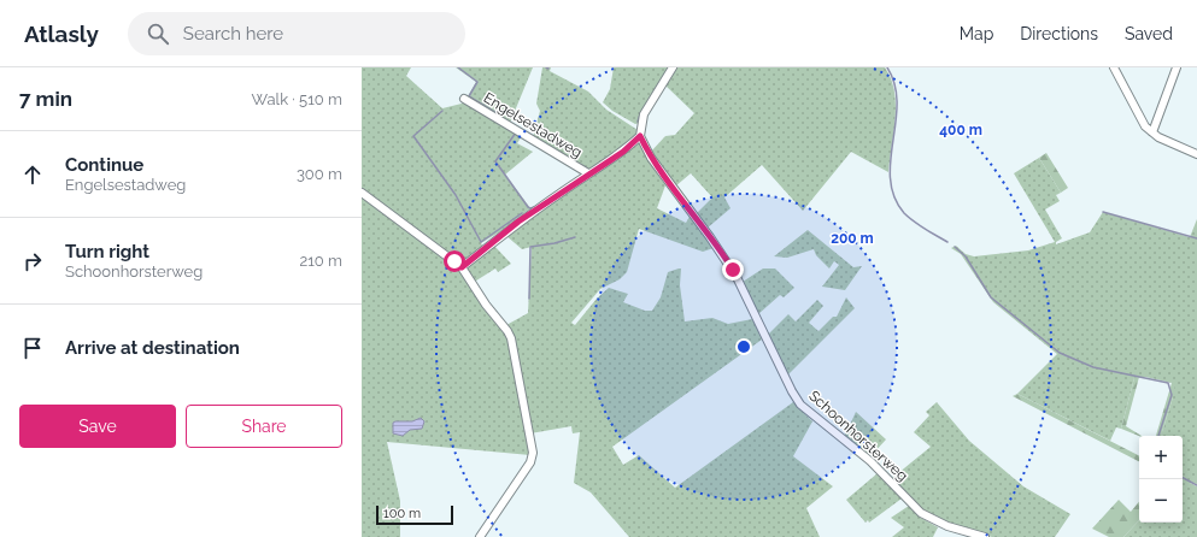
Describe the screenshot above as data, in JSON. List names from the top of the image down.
{
  "streets": {
    "street": ["Engelsestadweg", "Schoonhorsterweg"]
  },
  "crossings": [
    ["Engelsestadweg", "Schoonhorsterweg"]
  ],
  "scale_bar": "100 m",
  "page": {
    "header": "Atlasly",
    "search": "Search here",
    "nav": ["Map", "Directions", "Saved"],
    "heading": ["7 min", "Walk · 510 m"],
    "list": [
      ["Continue", "Engelsestadweg", "300 m"],
      ["Turn right", "Schoonhorsterweg", "210 m"],
      "Arrive at destination"
    ],
    "buttons": ["Save", "Share"],
    "map_buttons": ["+", "−"],
    "scale": "100 m"
  },
  "rings": ["400 m", "200 m"]
}
